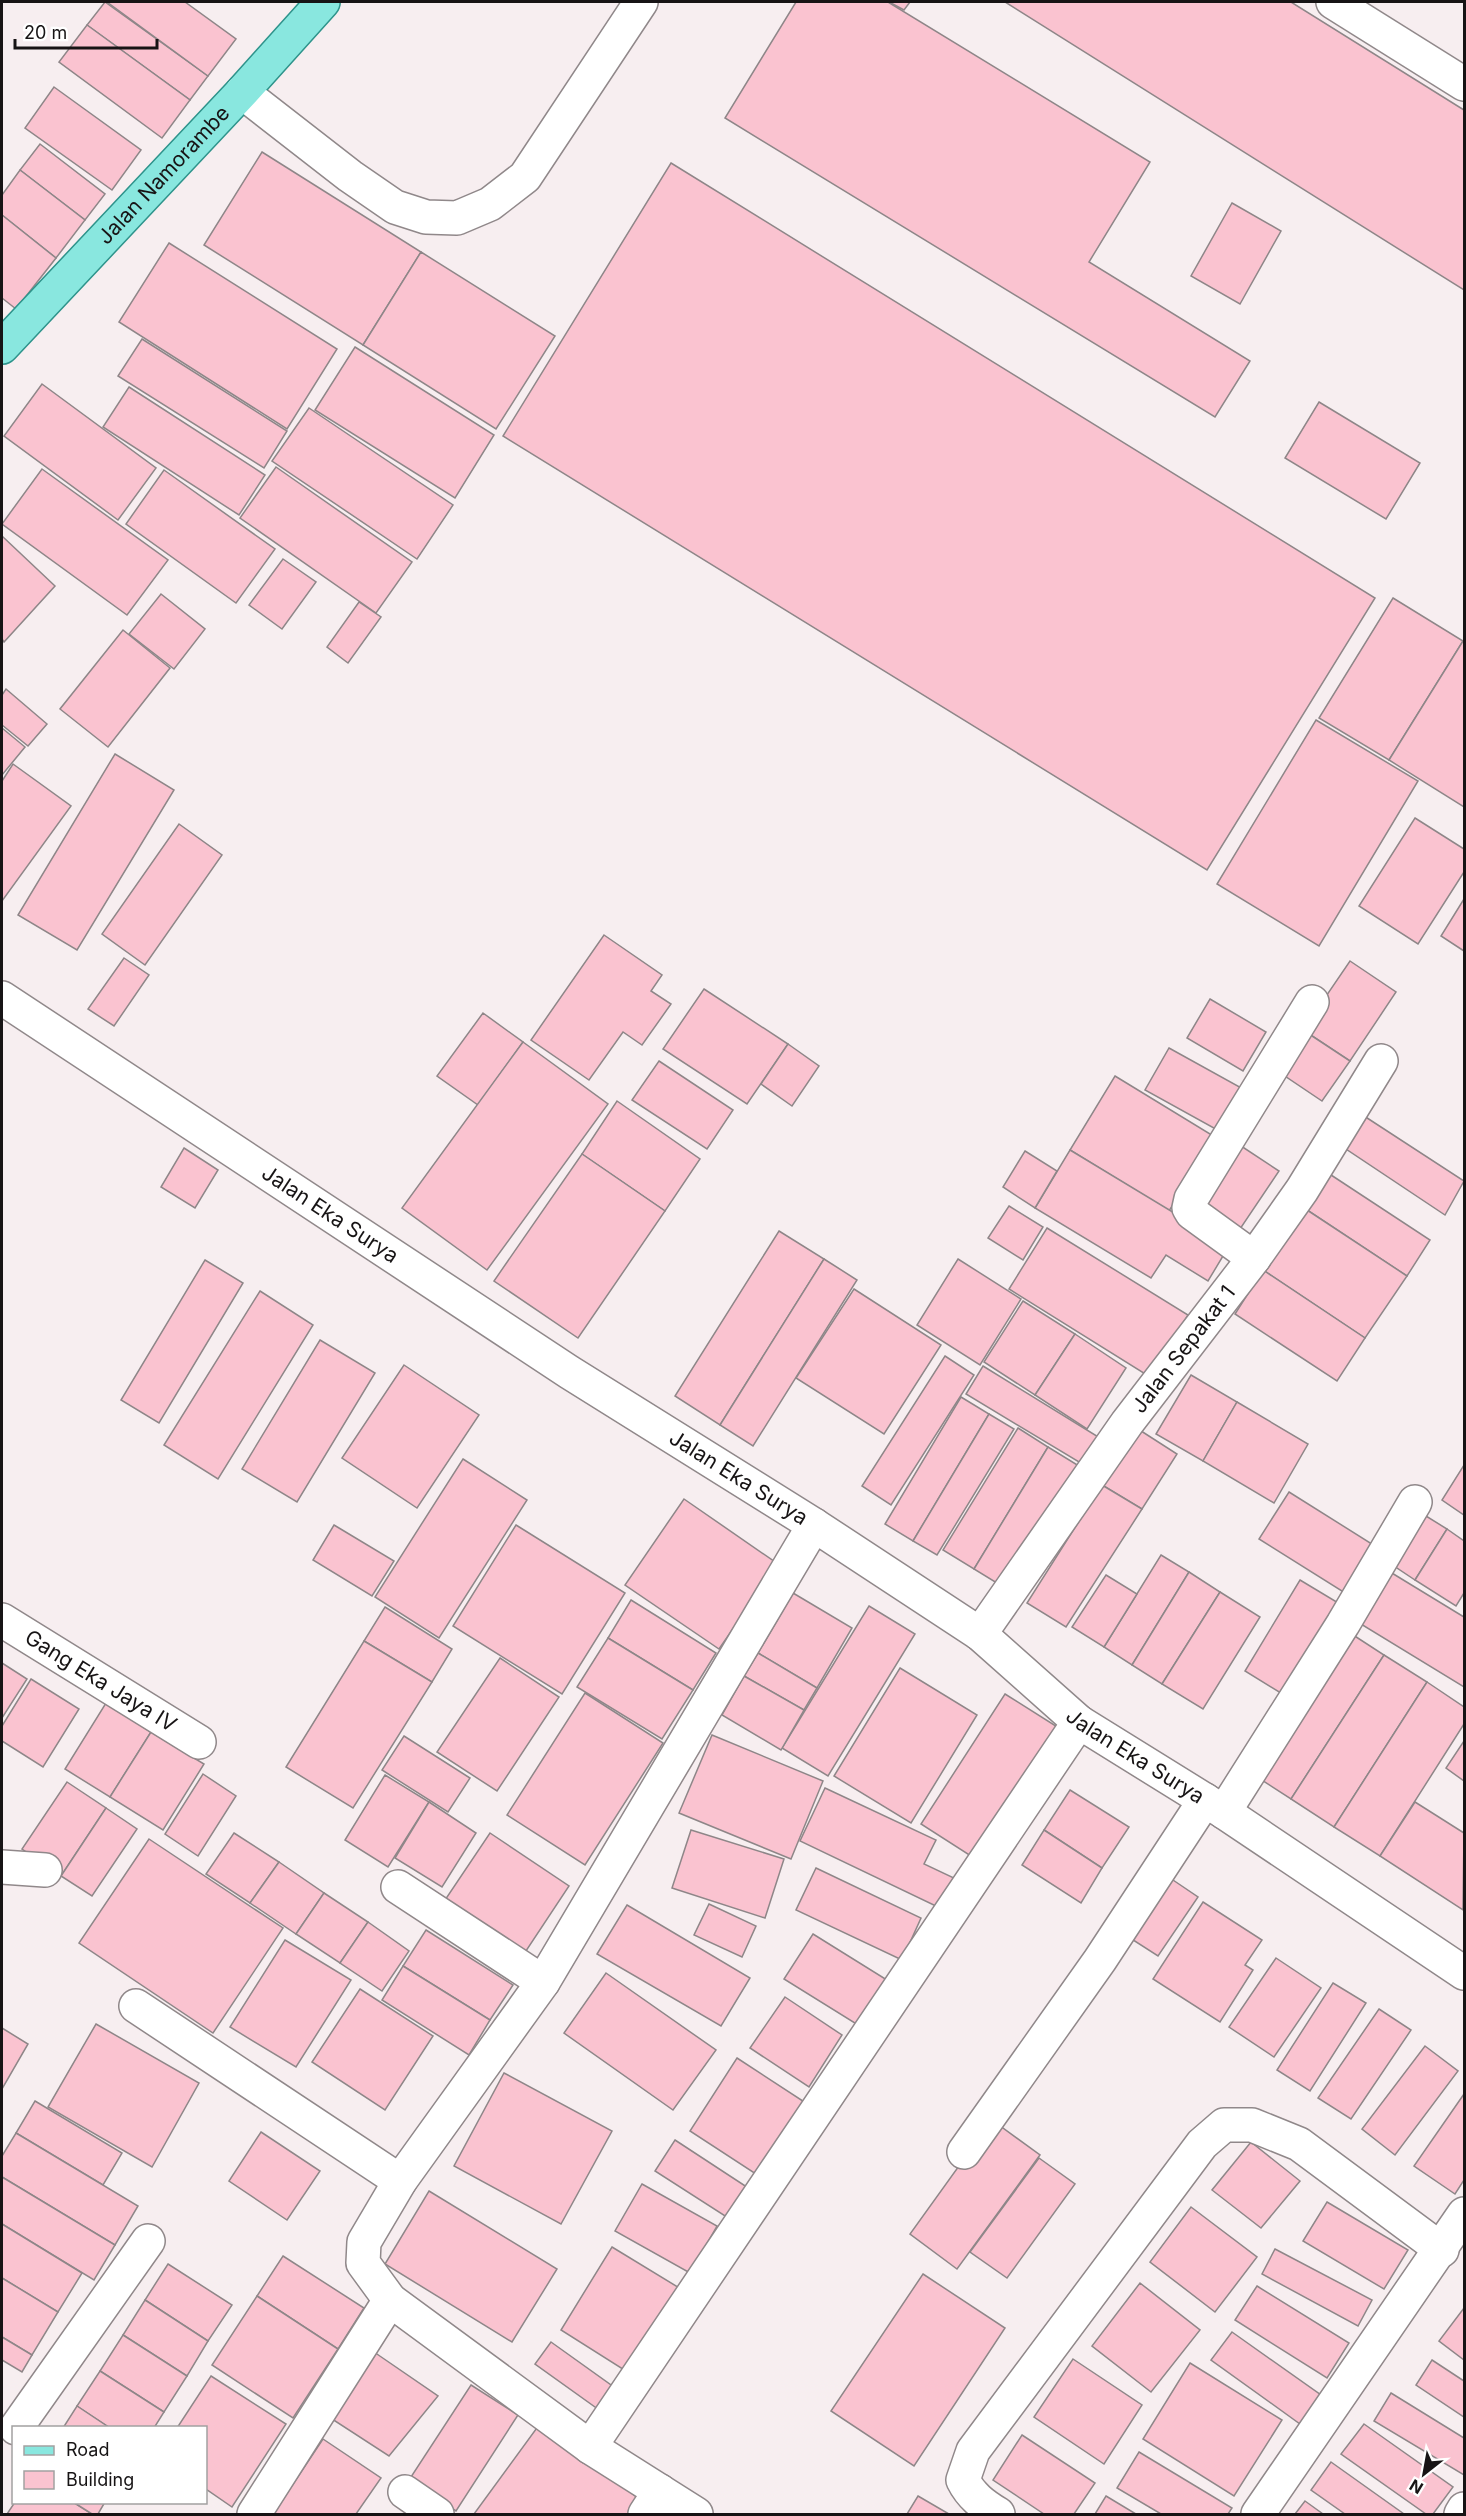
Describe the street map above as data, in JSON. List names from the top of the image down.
{
  "streets": {
    "main road": ["Jalan Namorambe"],
    "street": ["Jalan Eka Surya", "Jalan Sepakat 1", "Gang Eka Jaya IV"]
  },
  "crossings": [
    ["Jalan Eka Surya", "Jalan Sepakat 1"]
  ],
  "legend": ["Road", "Building"],
  "scale_bar": "20 m",
  "north": "bottom left"
}
